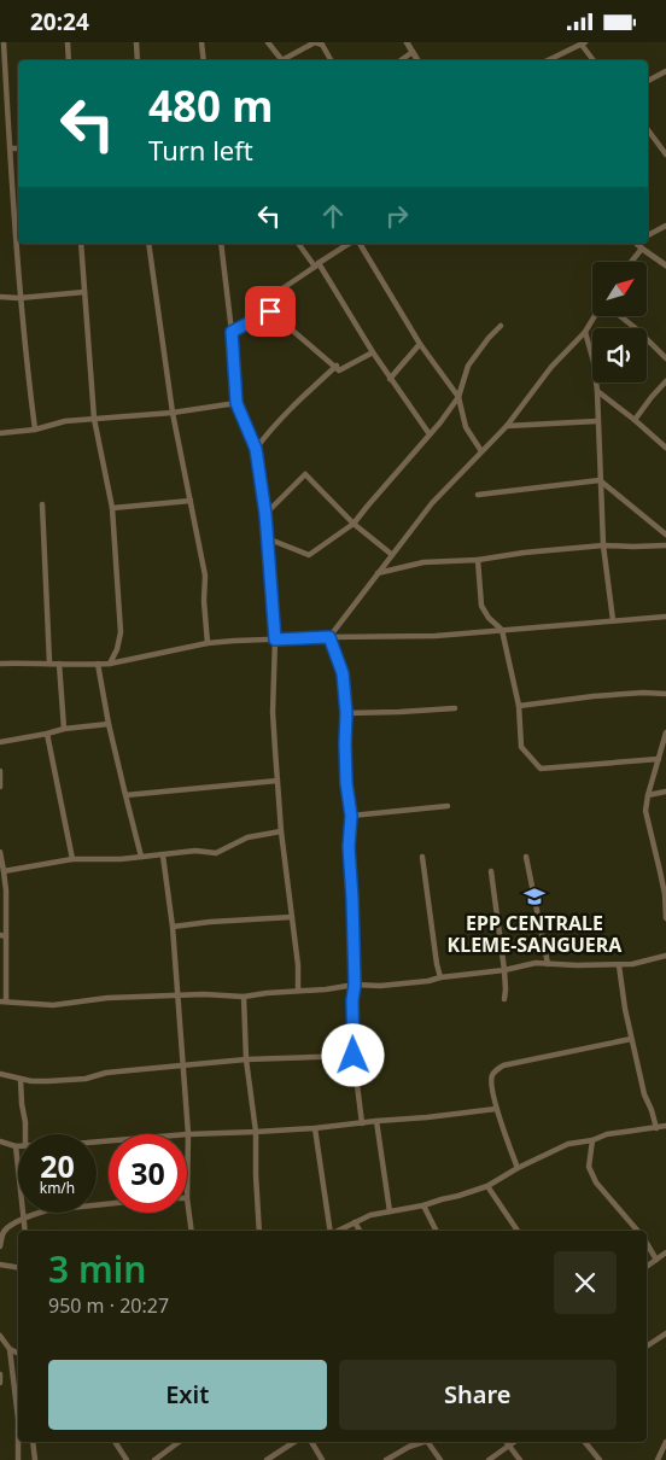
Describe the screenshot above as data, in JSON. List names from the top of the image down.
{
  "places": {
    "school or university": ["EPP CENTRALE KLEME-SANGUERA"]
  },
  "north": "top right",
  "page": {
    "status": "20:24",
    "turn": ["480 m", "Turn left"],
    "speed": "20 km/h",
    "limit": "30",
    "heading": ["3 min", "950 m · 20:27"],
    "buttons": ["Exit", "Share"]
  }
}
